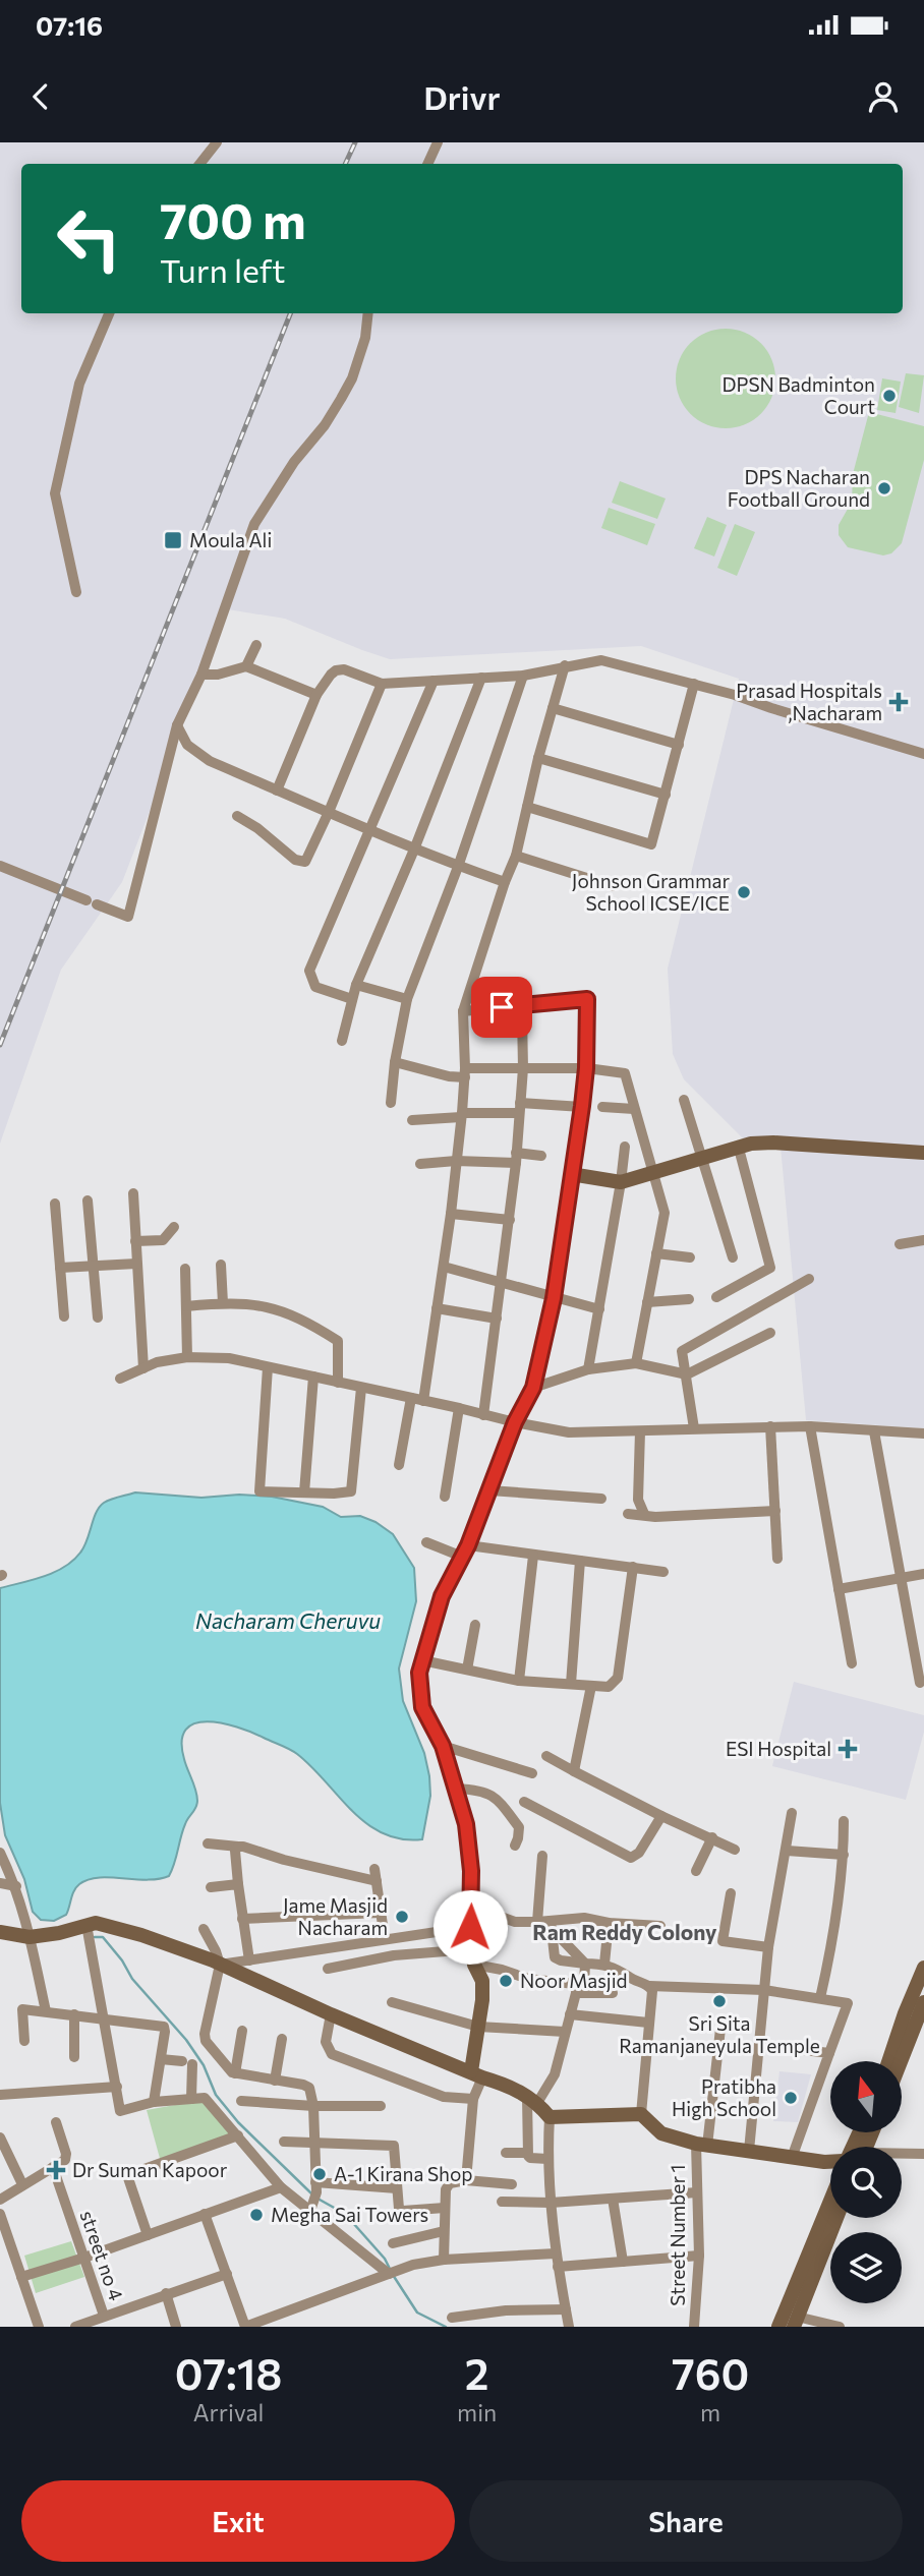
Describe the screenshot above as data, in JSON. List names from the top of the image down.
{
  "streets": {
    "street": ["Street Number 1", "street no 4"]
  },
  "districts": ["Ram Reddy Colony"],
  "water": ["Nacharam Cheruvu"],
  "places": {
    "other": [
      "DPSN Badminton Court",
      "DPS Nacharan Football Ground",
      "Johnson Grammar School ICSE/ICE",
      "Jame Masjid Nacharam",
      "Noor Masjid",
      "Sri Sita Ramanjaneyula Temple",
      "Pratibha High School",
      "A-1 Kirana Shop",
      "Megha Sai Towers"
    ],
    "transit": ["Moula Ali"],
    "health": ["Prasad Hospitals ,Nacharam", "ESI Hospital", "Dr Suman Kapoor"]
  },
  "north": "top",
  "page": {
    "status": "07:16",
    "header": "Drivr",
    "turn": ["700 m", "Turn left"],
    "eta": [
      "07:18",
      "Arrival",
      "2",
      "min",
      "760",
      "m"
    ],
    "buttons": ["Exit", "Share"]
  }
}
